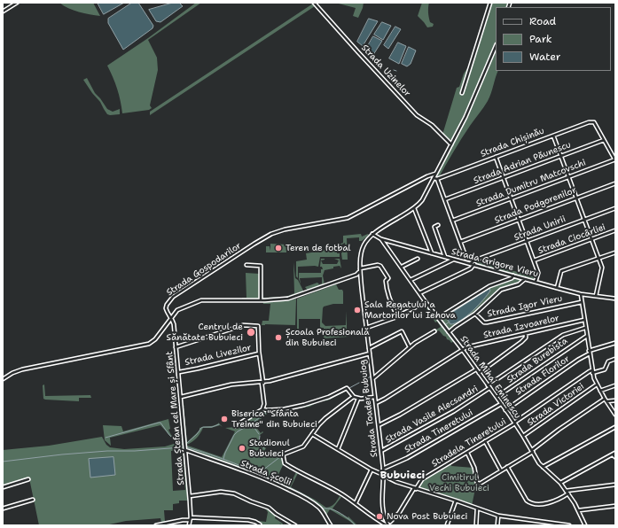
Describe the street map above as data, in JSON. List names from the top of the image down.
{
  "streets": {
    "street": [
      "Strada Uzinelor",
      "Strada Chișinău",
      "Strada Adrian Păunescu",
      "Strada Dumitru Matcovschi",
      "Strada Podgorenilor",
      "Strada Unirii",
      "Strada Ciocârliei",
      "Strada Grigore Vieru",
      "Strada Gospodarilor",
      "Strada Igor Vieru",
      "Strada Izvoarelor",
      "Strada Livezilor",
      "Strada Burebista",
      "Strada Florilor",
      "Strada Mihai Eminescu",
      "Strada Victoriei",
      "Strada Toader Bubuiog",
      "Strada Vasile Alecsandri",
      "Strada Ștefan cel Mare și Sfânt",
      "Strada Tineretului",
      "Stradela Tineretului",
      "Strada Școlii"
    ]
  },
  "crossings": [
    ["Strada Chișinău", "Strada Adrian Păunescu"],
    ["Strada Unirii", "Strada Grigore Vieru"],
    ["Strada Unirii", "Strada Mihai Eminescu"],
    ["Strada Grigore Vieru", "Strada Mihai Eminescu"],
    ["Strada Grigore Vieru", "Strada Toader Bubuiog"],
    ["Strada Gospodarilor", "Strada Toader Bubuiog"],
    ["Strada Gospodarilor", "Strada Ștefan cel Mare și Sfânt"],
    ["Strada Izvoarelor", "Strada Mihai Eminescu"],
    ["Strada Izvoarelor", "Strada Toader Bubuiog"],
    ["Strada Livezilor", "Strada Ștefan cel Mare și Sfânt"],
    ["Strada Burebista", "Strada Mihai Eminescu"],
    ["Strada Florilor", "Strada Mihai Eminescu"],
    ["Strada Mihai Eminescu", "Strada Victoriei"],
    ["Strada Mihai Eminescu", "Strada Vasile Alecsandri"],
    ["Strada Mihai Eminescu", "Strada Tineretului"],
    ["Strada Mihai Eminescu", "Stradela Tineretului"],
    ["Strada Toader Bubuiog", "Strada Vasile Alecsandri"],
    ["Strada Toader Bubuiog", "Strada Tineretului"],
    ["Strada Toader Bubuiog", "Stradela Tineretului"],
    ["Strada Ștefan cel Mare și Sfânt", "Strada Școlii"]
  ],
  "districts": ["Bubuieci"],
  "parks": ["Cimitirul Vechi Bubuieci"],
  "places": [
    "Teren de fotbal",
    "Sala Regatului a Martorilor lui Iehova",
    "Centrul de Sănătate Bubuieci",
    "Școala Profesională din Bubuieci",
    "Biserica \"Sfânta Treime\" din Bubuieci",
    "Stadionul Bubuieci",
    "Nova Post Bubuieci"
  ],
  "legend": ["Road", "Park", "Water"]
}
